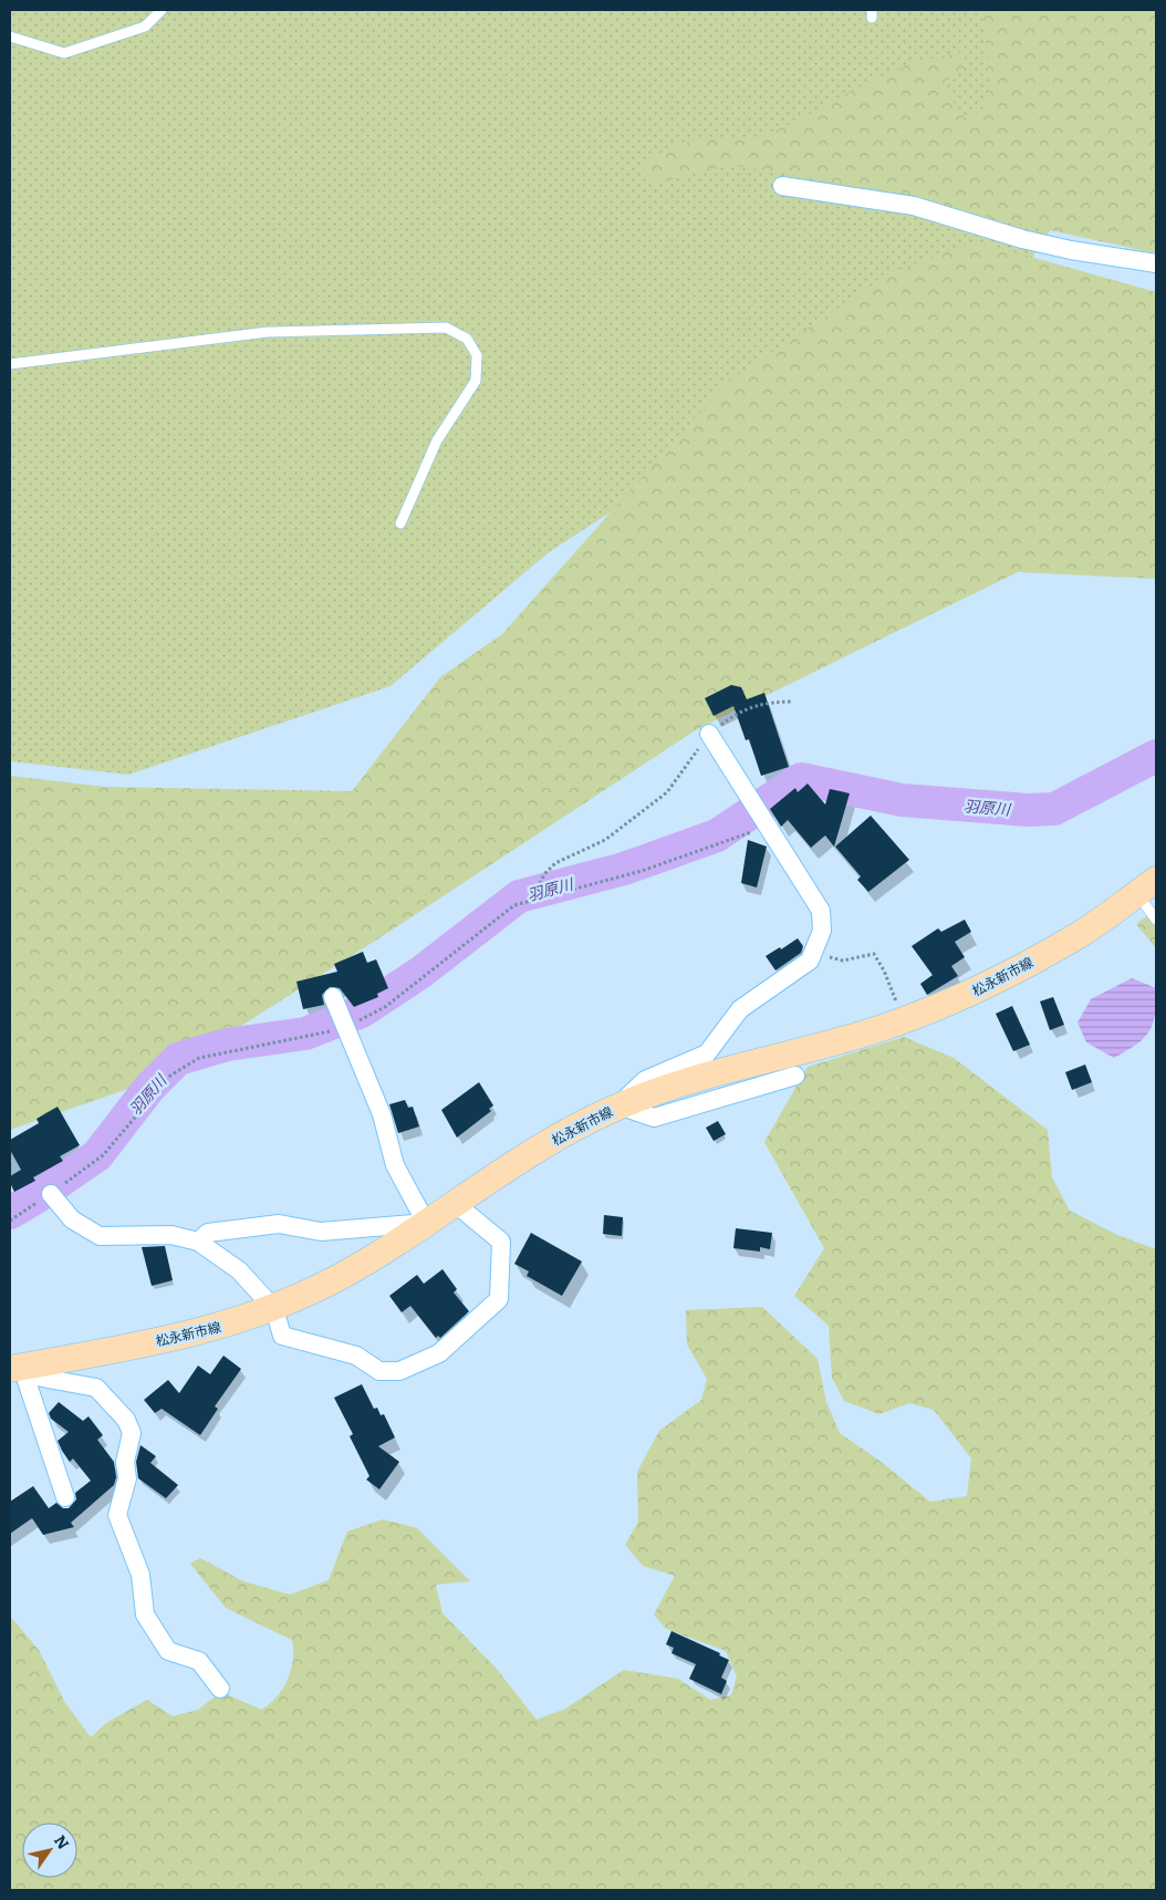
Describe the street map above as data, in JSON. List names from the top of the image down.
{
  "streets": {
    "main road": ["松永新市線"]
  },
  "water": ["羽原川"],
  "north": "top right"
}
